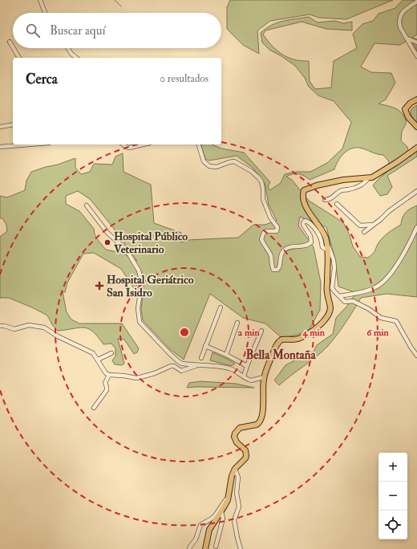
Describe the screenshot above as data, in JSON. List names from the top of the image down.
{
  "districts": ["Bella Montaña"],
  "places": {
    "other": ["Hospital Público Veterinario"],
    "health": ["Hospital Geriátrico San Isidro"]
  },
  "page": {
    "search": "Buscar aquí",
    "heading": ["Cerca", "0 resultados"],
    "map_buttons": ["+", "−"]
  },
  "rings": ["2 min", "4 min", "6 min"]
}
